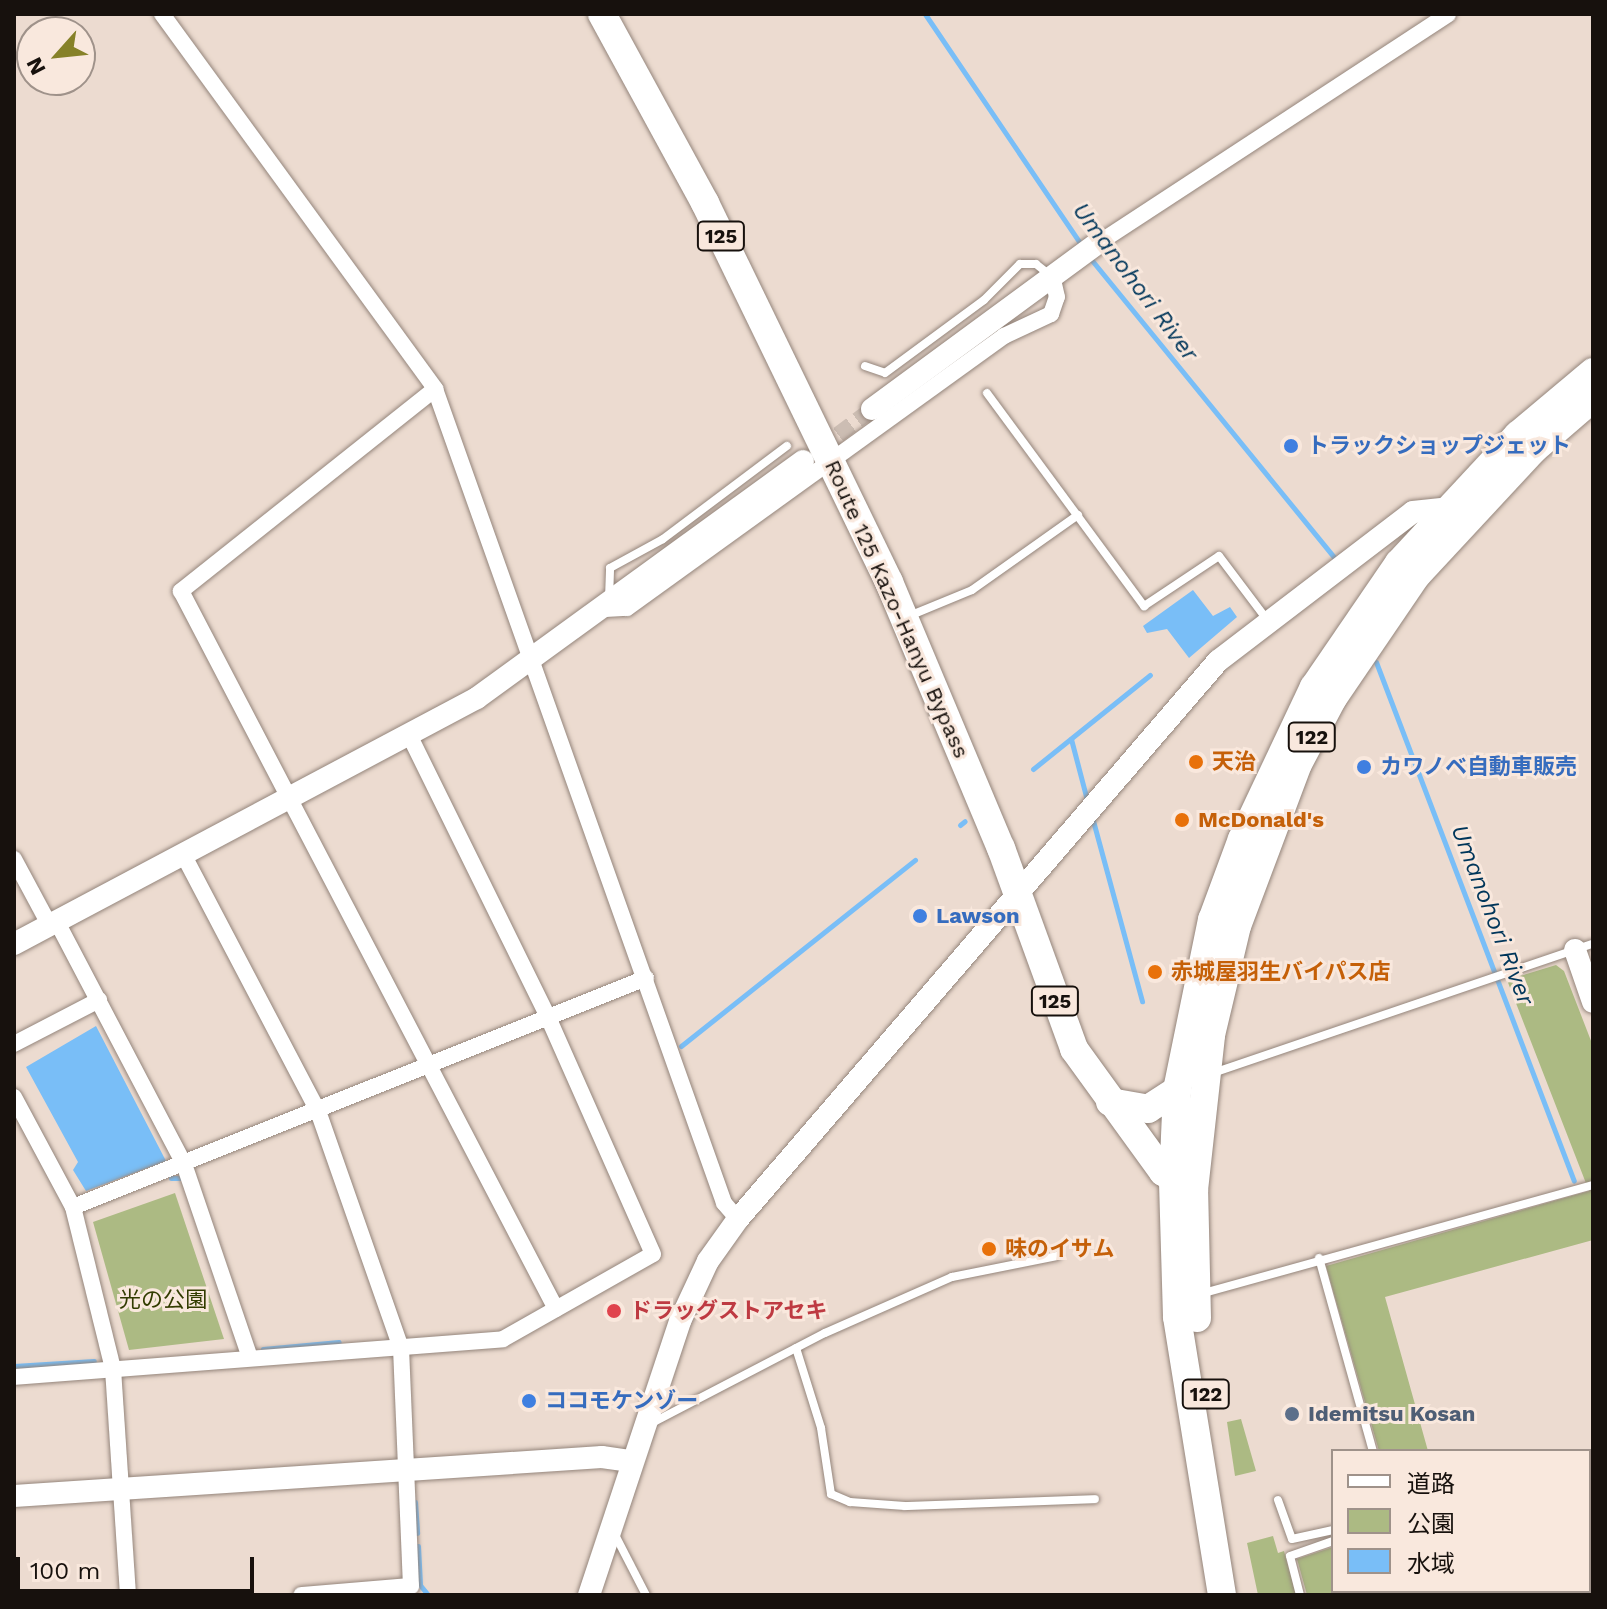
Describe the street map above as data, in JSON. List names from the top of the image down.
{
  "streets": {
    "highway": ["125", "Route 125 Kazo-Hanyu Bypass", "122"]
  },
  "crossings": [
    ["Route 125 Kazo-Hanyu Bypass", "122"]
  ],
  "water": ["Umanohori River"],
  "parks": ["光の公園"],
  "places": [
    "トラックショップジェット",
    "天治",
    "カワノベ自動車販売",
    "McDonald's",
    "Lawson",
    "赤城屋羽生バイパス店",
    "味のイサム",
    "ドラッグストアセキ",
    "ココモケンゾー",
    "Idemitsu Kosan"
  ],
  "legend": ["道路", "公園", "水域"],
  "scale_bar": "100 m",
  "north": "bottom left"
}
